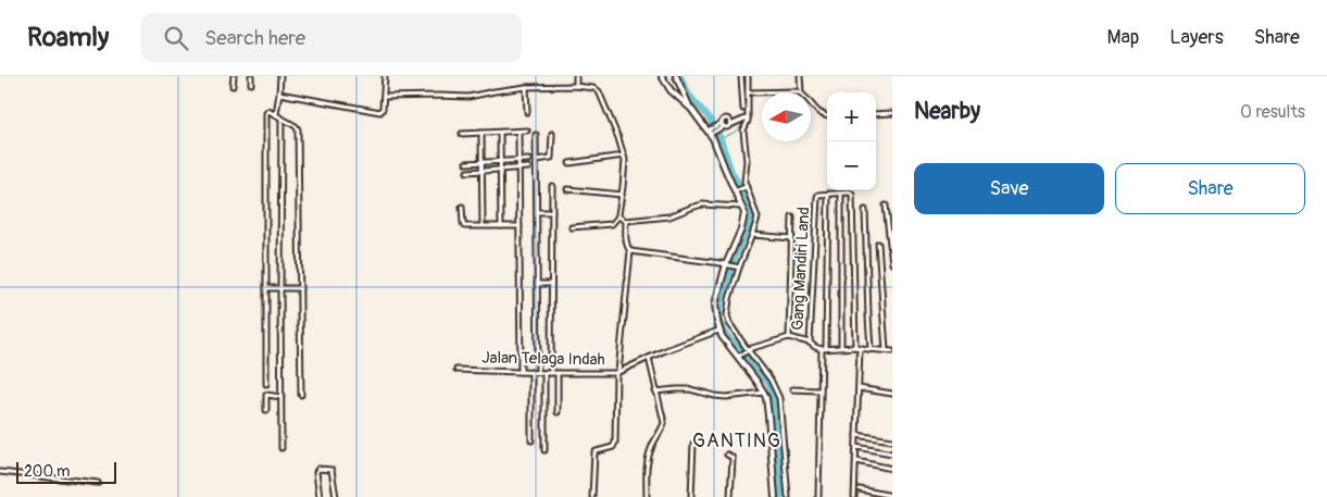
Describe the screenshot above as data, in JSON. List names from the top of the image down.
{
  "streets": {
    "street": ["Gang Mandiri Land", "Jalan Telaga Indah"]
  },
  "districts": ["GANTING"],
  "scale_bar": "200 m",
  "north": "left",
  "page": {
    "header": "Roamly",
    "search": "Search here",
    "nav": ["Map", "Layers", "Share"],
    "heading": ["Nearby", "0 results"],
    "map_buttons": ["+", "−"],
    "buttons": ["Save", "Share"],
    "scale": "200 m"
  }
}
